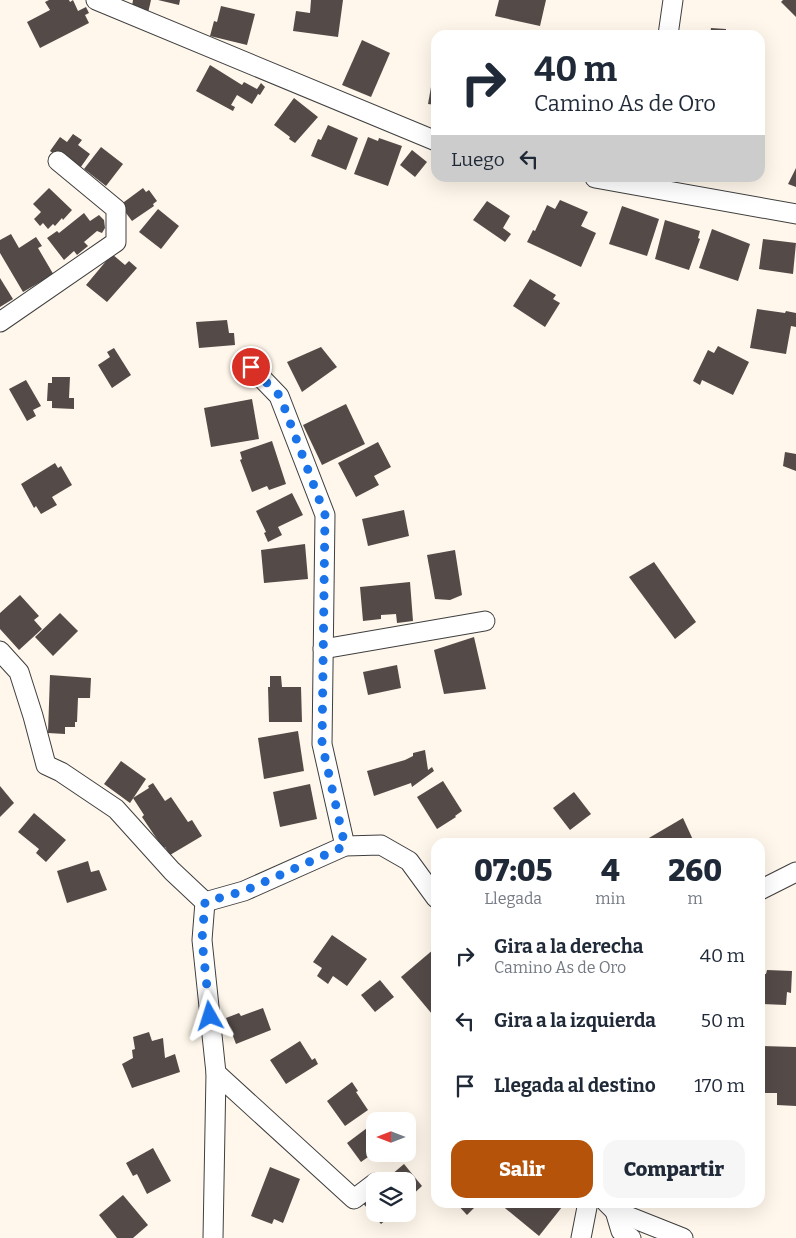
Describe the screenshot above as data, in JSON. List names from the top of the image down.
{
  "north": "left",
  "page": {
    "turn": ["40 m", "Camino As de Oro"],
    "then": "Luego",
    "eta": [
      "07:05",
      "Llegada",
      "4",
      "min",
      "260",
      "m"
    ],
    "list": [
      {
        "name": "Gira a la derecha",
        "note": "Camino As de Oro",
        "value": "40 m"
      },
      {
        "name": "Gira a la izquierda",
        "value": "50 m"
      },
      {
        "name": "Llegada al destino",
        "value": "170 m"
      }
    ],
    "buttons": ["Salir", "Compartir"]
  }
}
